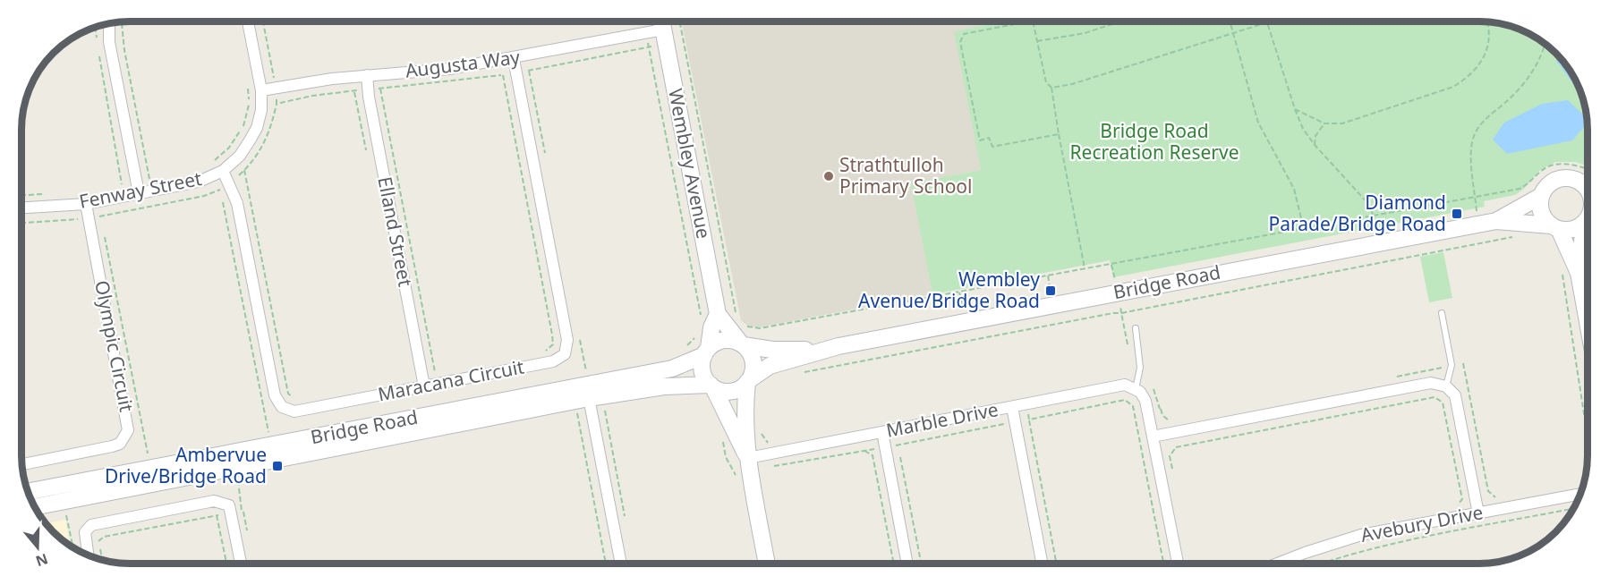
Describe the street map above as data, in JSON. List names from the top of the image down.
{
  "streets": {
    "street": [
      "Augusta Way",
      "Wembley Avenue",
      "Fenway Street",
      "Elland Street",
      "Bridge Road",
      "Olympic Circuit",
      "Maracana Circuit",
      "Marble Drive",
      "Avebury Drive"
    ]
  },
  "crossings": [
    ["Augusta Way", "Wembley Avenue"],
    ["Augusta Way", "Fenway Street"],
    ["Augusta Way", "Elland Street"],
    ["Augusta Way", "Maracana Circuit"],
    ["Wembley Avenue", "Bridge Road"],
    ["Fenway Street", "Olympic Circuit"],
    ["Fenway Street", "Maracana Circuit"],
    ["Elland Street", "Maracana Circuit"]
  ],
  "parks": ["Bridge Road Recreation Reserve"],
  "places": {
    "other": ["Strathtulloh Primary School"],
    "transit": ["Diamond Parade/Bridge Road", "Wembley Avenue/Bridge Road", "Ambervue Drive/Bridge Road"]
  },
  "north": "bottom"
}
